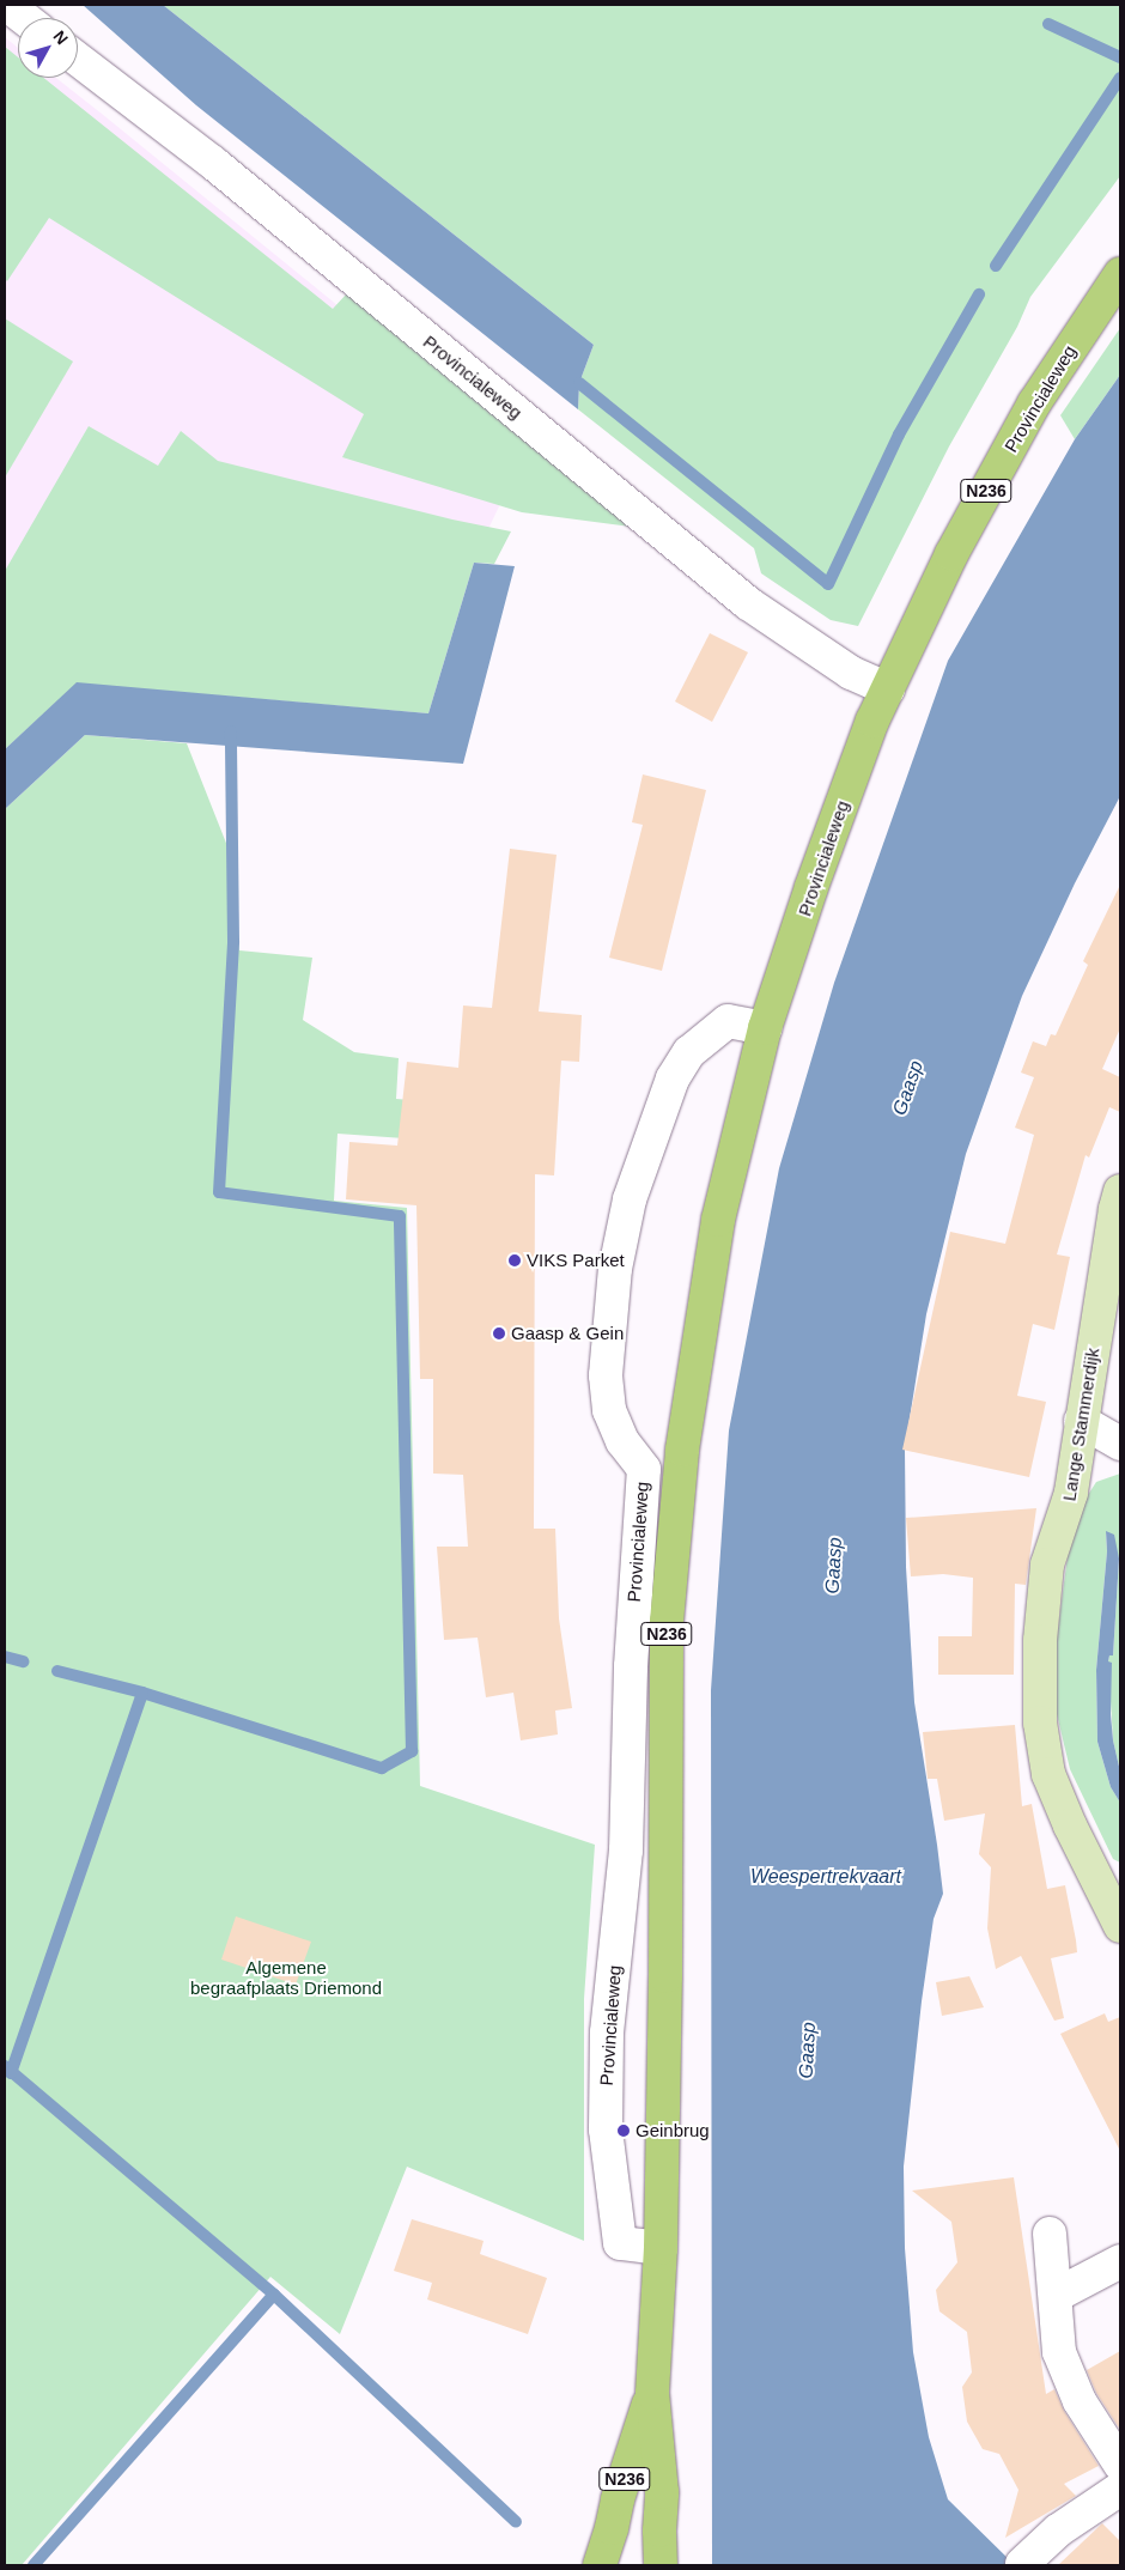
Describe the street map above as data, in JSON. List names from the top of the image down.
{
  "streets": {
    "main road": ["Provincialeweg", "N236"],
    "street": ["Lange Stammerdijk"]
  },
  "water": ["Gaasp", "Weespertrekvaart"],
  "parks": ["Algemene begraafplaats Driemond"],
  "places": ["VIKS Parket", "Gaasp & Gein", "Geinbrug"],
  "north": "top right"
}
